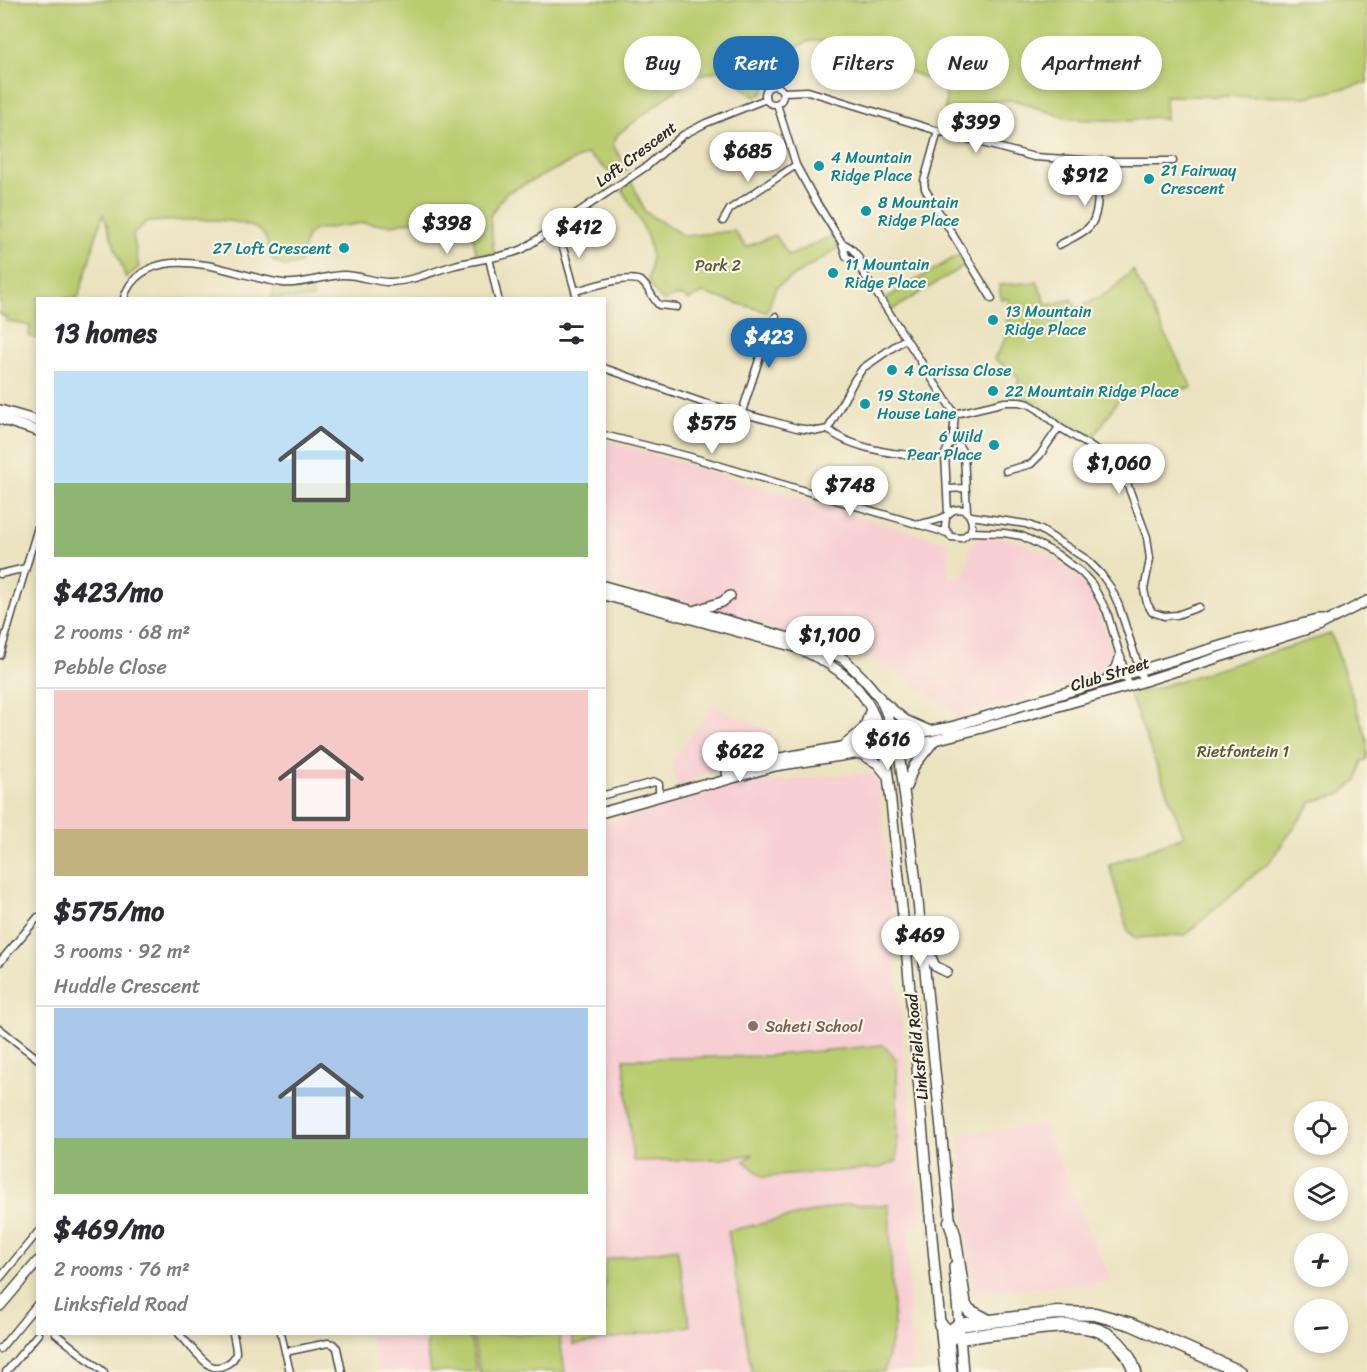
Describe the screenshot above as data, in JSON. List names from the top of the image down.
{
  "streets": {
    "main road": ["Club Street", "Linksfield Road"],
    "street": ["Loft Crescent"]
  },
  "crossings": [
    ["Club Street", "Linksfield Road"]
  ],
  "parks": ["Park 2", "Rietfontein 1"],
  "places": [
    "4 Mountain Ridge Place",
    "21 Fairway Crescent",
    "8 Mountain Ridge Place",
    "27 Loft Crescent",
    "11 Mountain Ridge Place",
    "13 Mountain Ridge Place",
    "4 Carissa Close",
    "22 Mountain Ridge Place",
    "19 Stone House Lane",
    "6 Wild Pear Place",
    "Saheti School"
  ],
  "page": {
    "chip": [
      "Buy",
      "Rent",
      "Filters",
      "New",
      "Apartment"
    ],
    "price": [
      "$399",
      "$685",
      "$912",
      "$398",
      "$412",
      "$423",
      "$575",
      "$1,060",
      "$748",
      "$1,100",
      "$616",
      "$622",
      "$469"
    ],
    "heading": "13 homes",
    "list": [
      {
        "name": "$423/mo",
        "note": "2 rooms · 68 m² · Pebble Close"
      },
      {
        "name": "$575/mo",
        "note": "3 rooms · 92 m² · Huddle Crescent"
      },
      {
        "name": "$469/mo",
        "note": "2 rooms · 76 m² · Linksfield Road"
      }
    ],
    "map_buttons": ["+", "−"]
  }
}
